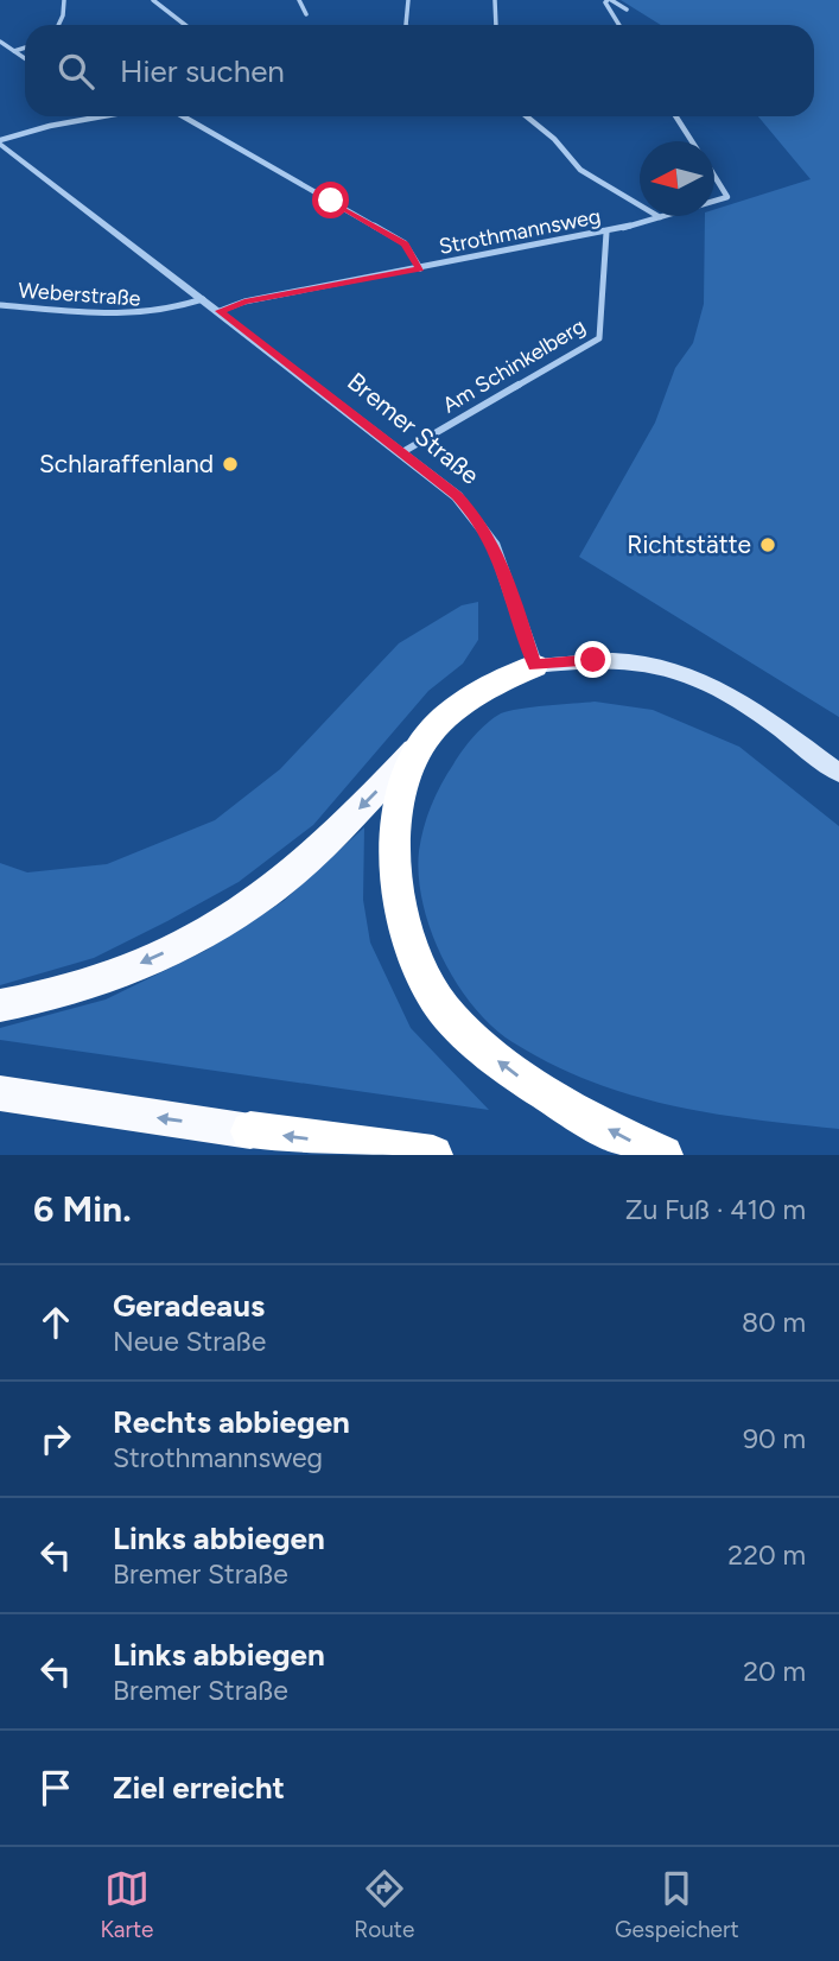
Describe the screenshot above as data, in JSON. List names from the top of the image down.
{
  "streets": {
    "street": [
      "Strothmannsweg",
      "Weberstraße",
      "Am Schinkelberg",
      "Bremer Straße"
    ]
  },
  "crossings": [
    ["Strothmannsweg", "Am Schinkelberg"],
    ["Strothmannsweg", "Bremer Straße"],
    ["Weberstraße", "Bremer Straße"],
    ["Am Schinkelberg", "Bremer Straße"]
  ],
  "places": ["Schlaraffenland", "Richtstätte"],
  "north": "left",
  "page": {
    "search": "Hier suchen",
    "heading": ["6 Min.", "Zu Fuß · 410 m"],
    "list": [
      ["Geradeaus", "Neue Straße", "80 m"],
      ["Rechts abbiegen", "Strothmannsweg", "90 m"],
      ["Links abbiegen", "Bremer Straße", "220 m"],
      ["Links abbiegen", "Bremer Straße", "20 m"],
      "Ziel erreicht"
    ],
    "nav": ["Karte", "Route", "Gespeichert"]
  }
}
